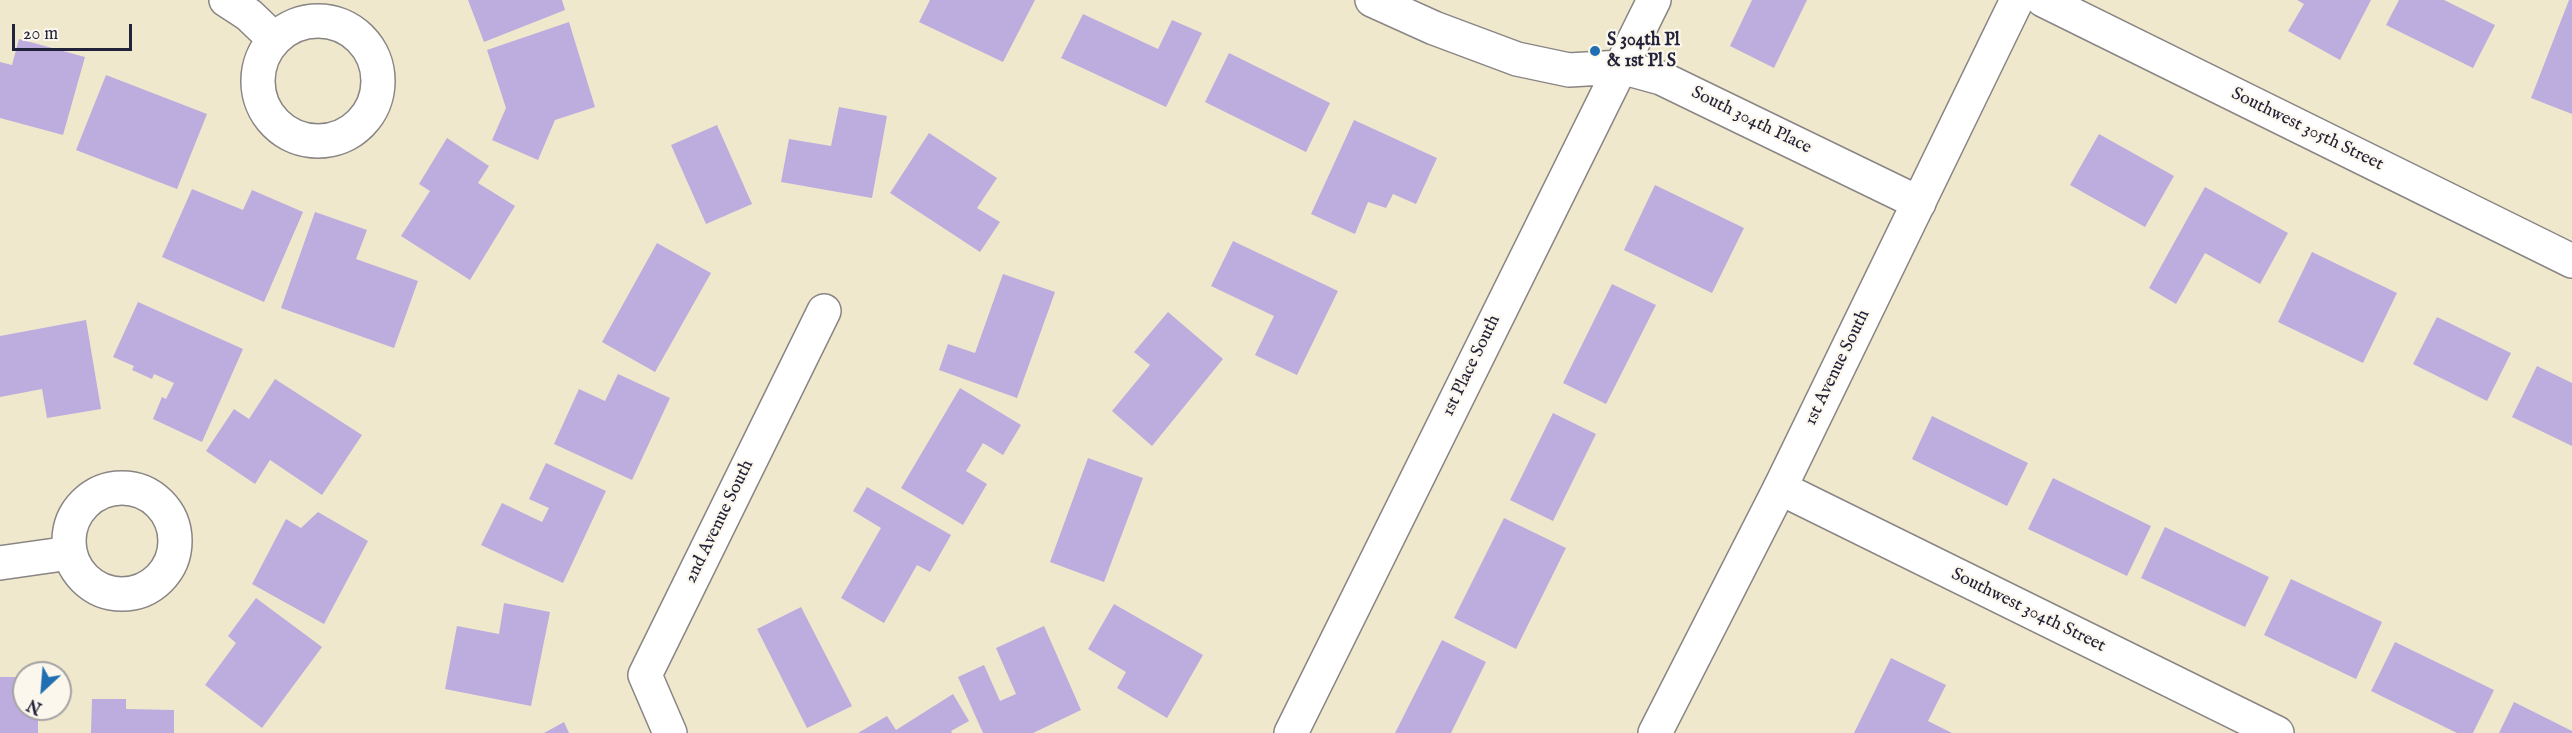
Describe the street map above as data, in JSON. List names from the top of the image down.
{
  "streets": {
    "street": [
      "South 304th Place",
      "Southwest 305th Street",
      "1st Place South",
      "1st Avenue South",
      "2nd Avenue South",
      "Southwest 304th Street"
    ]
  },
  "crossings": [
    ["South 304th Place", "1st Place South"],
    ["South 304th Place", "1st Avenue South"],
    ["1st Avenue South", "Southwest 304th Street"]
  ],
  "places": ["S 304th Pl & 1st Pl S"],
  "scale_bar": "20 m",
  "north": "bottom left"
}
